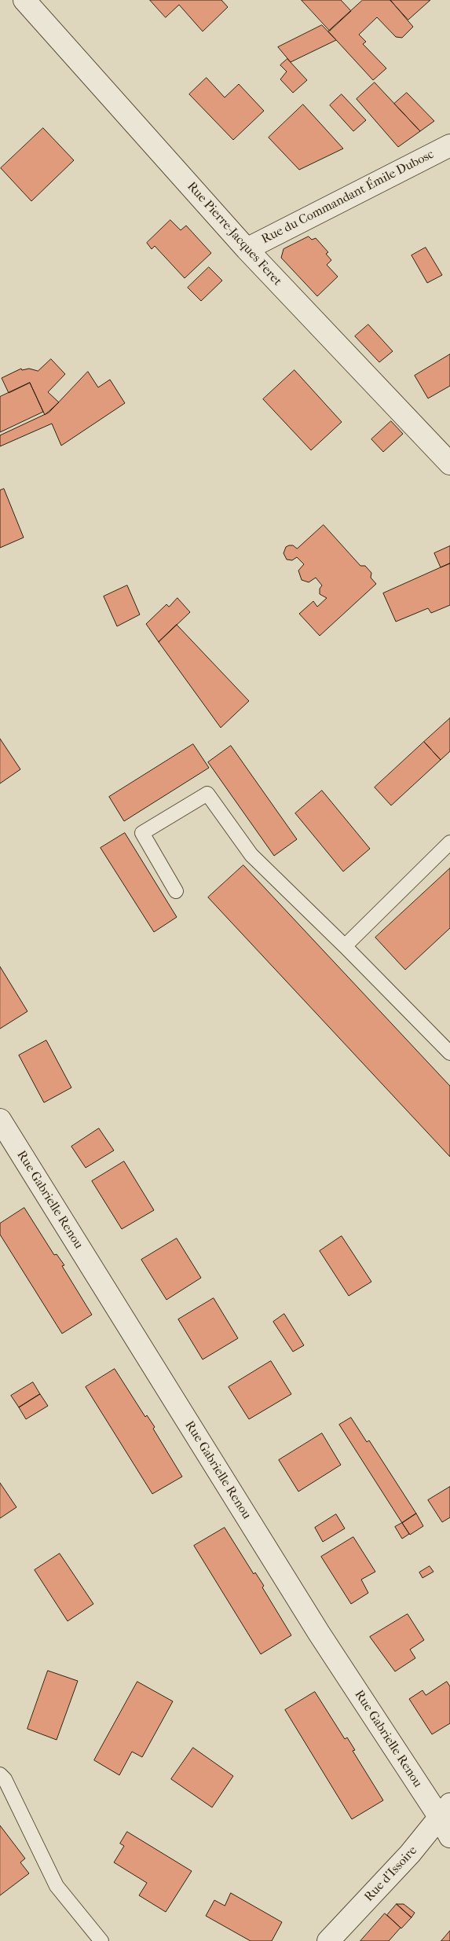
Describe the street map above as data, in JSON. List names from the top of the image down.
{
  "streets": {
    "street": [
      "Rue du Commandant Émile Dubosc",
      "Rue Pierre-Jacques Feret",
      "Rue Gabrielle Renou",
      "Rue d'Issoire"
    ]
  },
  "crossings": [
    ["Rue du Commandant Émile Dubosc", "Rue Pierre-Jacques Feret"],
    ["Rue Gabrielle Renou", "Rue d'Issoire"]
  ]
}
